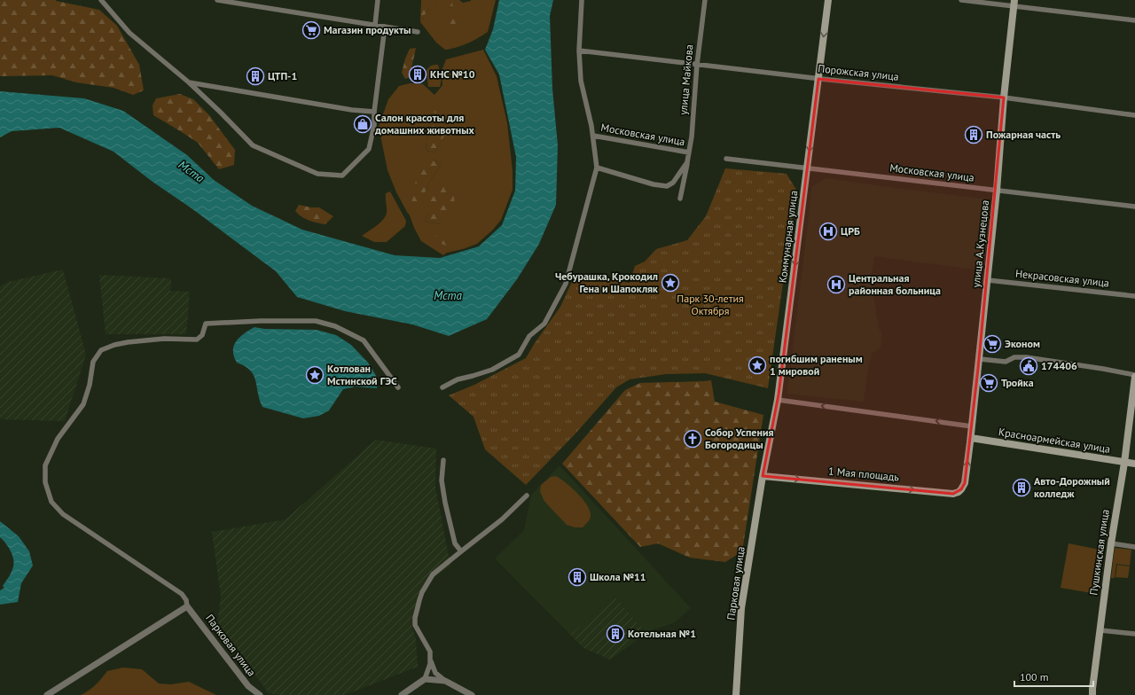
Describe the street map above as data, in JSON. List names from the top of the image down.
{
  "streets": {
    "main road": [
      "Коммунарная улица",
      "улица А.Кузнецова",
      "Красноармейская улица",
      "1 Мая площадь",
      "Пушкинская улица",
      "Парковая улица"
    ],
    "street": [
      "Порожская улица",
      "улица Майкова",
      "Московская улица",
      "Некрасовская улица"
    ]
  },
  "crossings": [
    ["Порожская улица", "улица Майкова"],
    ["Порожская улица", "Коммунарная улица"],
    ["Порожская улица", "улица А.Кузнецова"],
    ["улица Майкова", "Московская улица"],
    ["Московская улица", "Коммунарная улица"],
    ["Московская улица", "улица А.Кузнецова"],
    ["Коммунарная улица", "1 Мая площадь"],
    ["Коммунарная улица", "Парковая улица"],
    ["улица А.Кузнецова", "Некрасовская улица"],
    ["улица А.Кузнецова", "Красноармейская улица"],
    ["улица А.Кузнецова", "1 Мая площадь"],
    ["Красноармейская улица", "Пушкинская улица"],
    ["1 Мая площадь", "Парковая улица"]
  ],
  "one_way": ["Коммунарная улица", "1 Мая площадь"],
  "water": ["Мста"],
  "parks": ["Парк 30-летия Октября"],
  "places": {
    "supermarket": ["Магазин продукты", "Эконом", "Тройка"],
    "building": [
      "КНС №10",
      "ЦТП-1",
      "Пожарная часть",
      "Авто-Дорожный колледж",
      "Школа №11",
      "Котельная №1"
    ],
    "shop": ["Салон красоты для домашних животных"],
    "hospital": ["ЦРБ", "Центральная районная больница"],
    "place": ["Чебурашка, Крокодил Гена и Шапокляк", "погибшим раненым 1 мировой", "Котлован Мстинской ГЭС"],
    "public building": ["174406"],
    "church": ["Собор Успения Богородицы"]
  },
  "scale_bar": "100 m"
}
